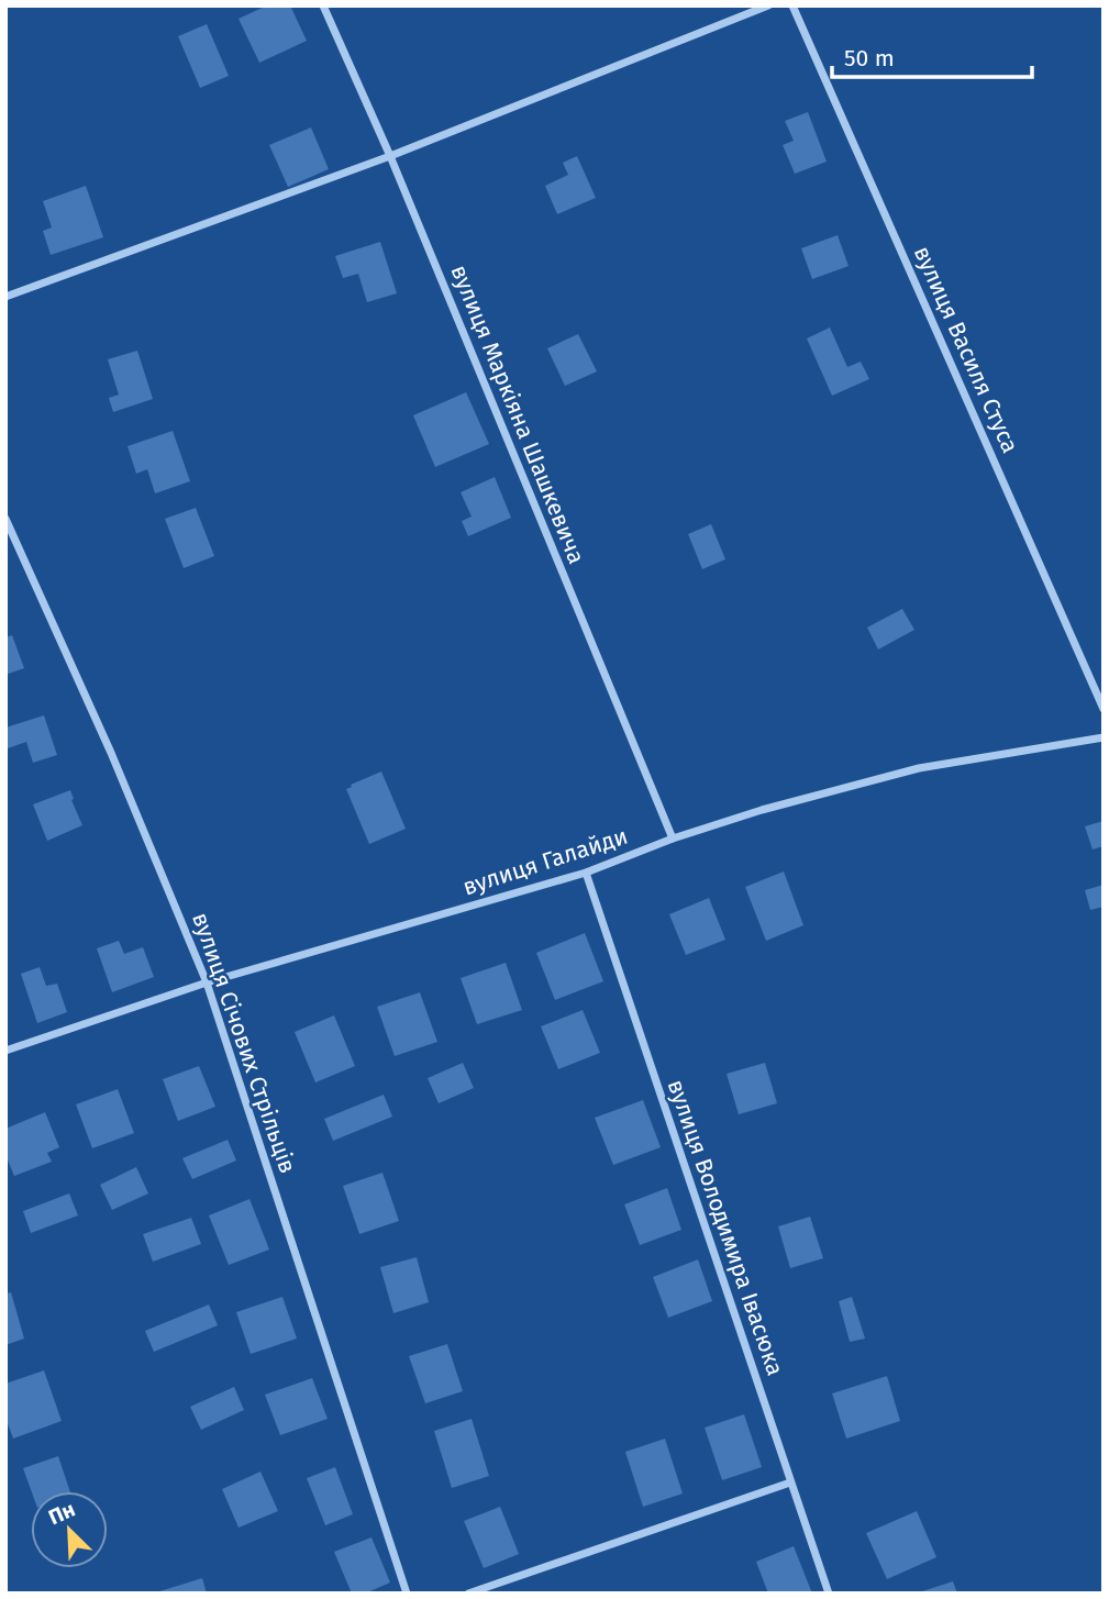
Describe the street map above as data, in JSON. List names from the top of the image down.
{
  "streets": {
    "street": [
      "вулиця Василя Стуса",
      "вулиця Маркіяна Шашкевича",
      "вулиця Галайди",
      "вулиця Січових Стрільців",
      "вулиця Володимира Івасюка"
    ]
  },
  "crossings": [
    ["вулиця Маркіяна Шашкевича", "вулиця Галайди"],
    ["вулиця Галайди", "вулиця Січових Стрільців"],
    ["вулиця Галайди", "вулиця Володимира Івасюка"]
  ],
  "scale_bar": "50 m",
  "north": "top left"
}
